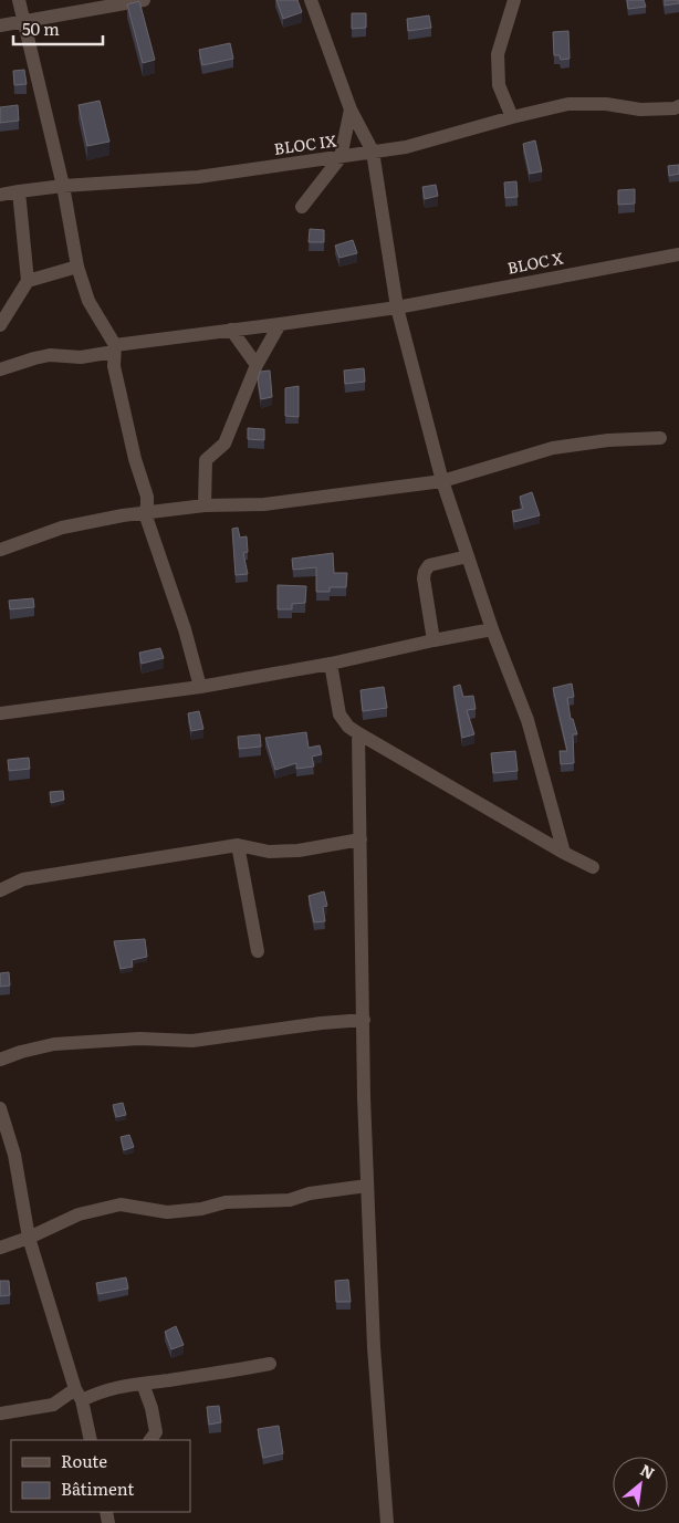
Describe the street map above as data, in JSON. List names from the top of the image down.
{
  "streets": {
    "street": ["BLOC IX", "BLOC X"]
  },
  "legend": ["Route", "Bâtiment"],
  "scale_bar": "50 m",
  "north": "top right"
}
